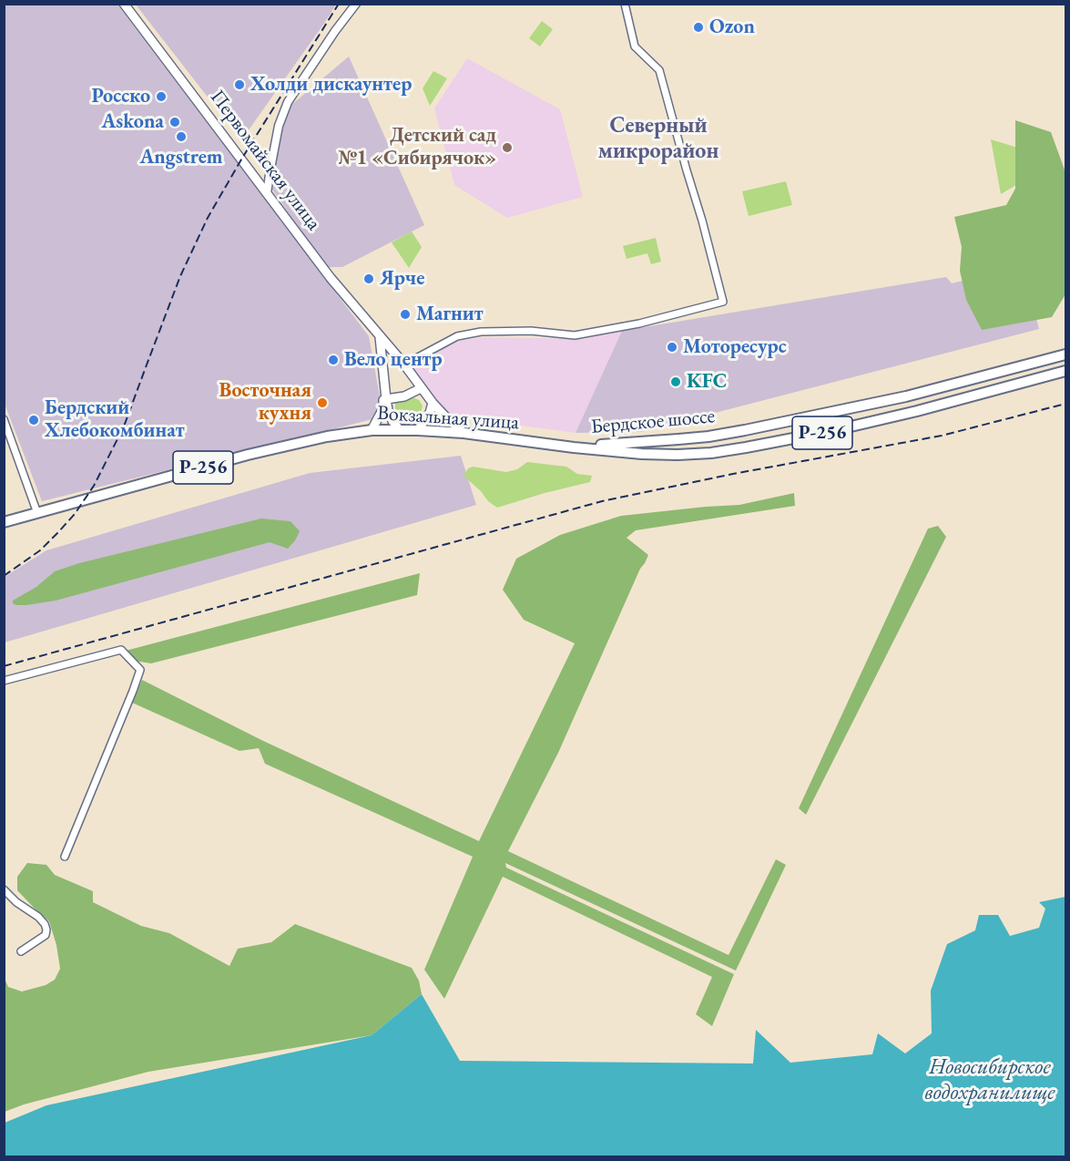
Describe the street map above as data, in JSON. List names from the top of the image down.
{
  "streets": {
    "highway": ["Вокзальная улица", "Бердское шоссе", "Р-256"],
    "main road": ["Первомайская улица"]
  },
  "crossings": [
    ["Первомайская улица", "Вокзальная улица"],
    ["Вокзальная улица", "Бердское шоссе"]
  ],
  "districts": ["Северный микрорайон"],
  "water": ["Новосибирское водохранилище"],
  "places": [
    "Ozon",
    "Холди дискаунтер",
    "Росско",
    "Askona",
    "Angstrem",
    "Детский сад №1 «Сибирячок»",
    "Ярче",
    "Магнит",
    "Моторесурс",
    "Вело центр",
    "KFC",
    "Восточная кухня",
    "Бердский Хлебокомбинат"
  ]
}
